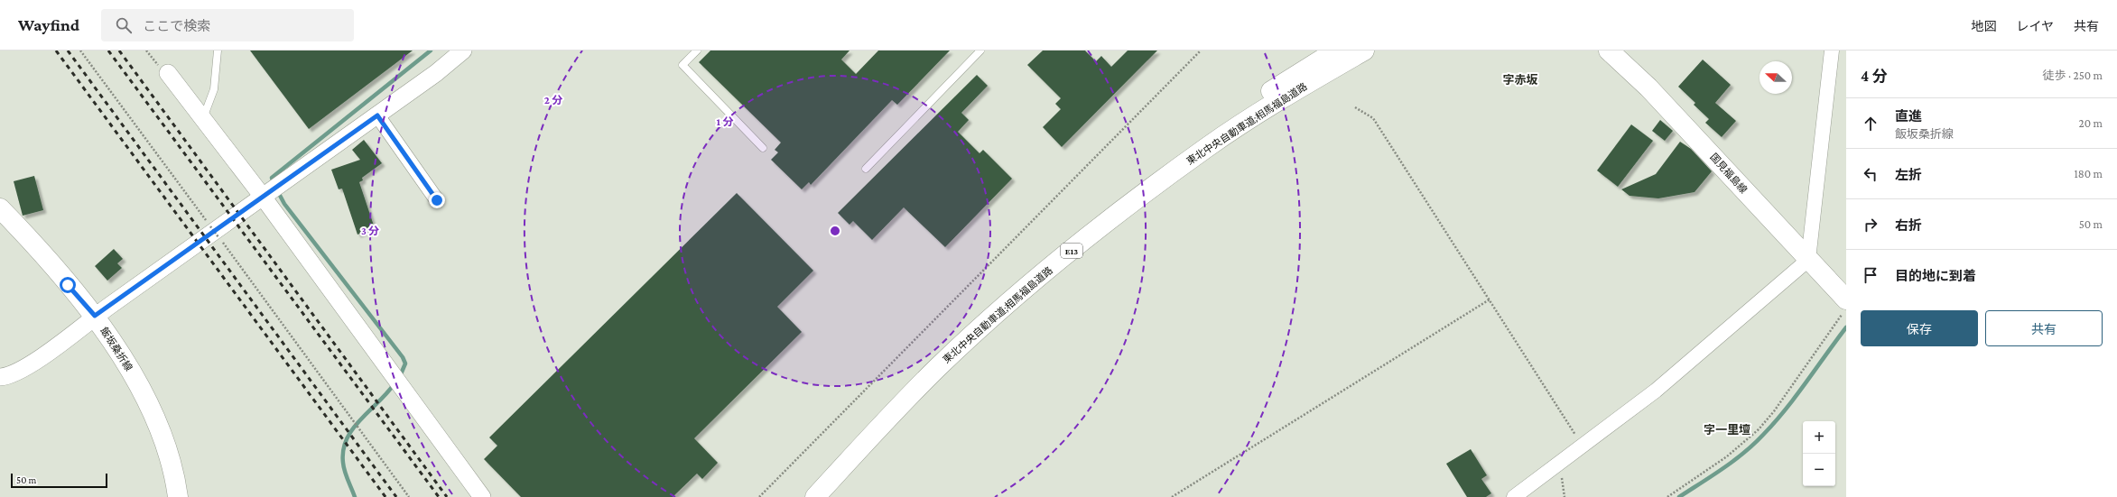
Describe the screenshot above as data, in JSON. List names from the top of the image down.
{
  "streets": {
    "main road": [
      "東北中央自動車道;相馬福島道路",
      "国見福島線",
      "E13",
      "飯坂桑折線"
    ]
  },
  "districts": ["字赤坂", "字一里壇"],
  "scale_bar": "50 m",
  "north": "left",
  "page": {
    "header": "Wayfind",
    "search": "ここで検索",
    "nav": ["地図", "レイヤ", "共有"],
    "heading": ["4 分", "徒歩 · 250 m"],
    "list": [
      ["直進", "飯坂桑折線", "20 m"],
      ["左折", "180 m"],
      ["右折", "50 m"],
      "目的地に到着"
    ],
    "buttons": ["保存", "共有"],
    "map_buttons": ["+", "−"],
    "scale": "50 m"
  },
  "rings": ["2 分", "1 分", "3 分"]
}
